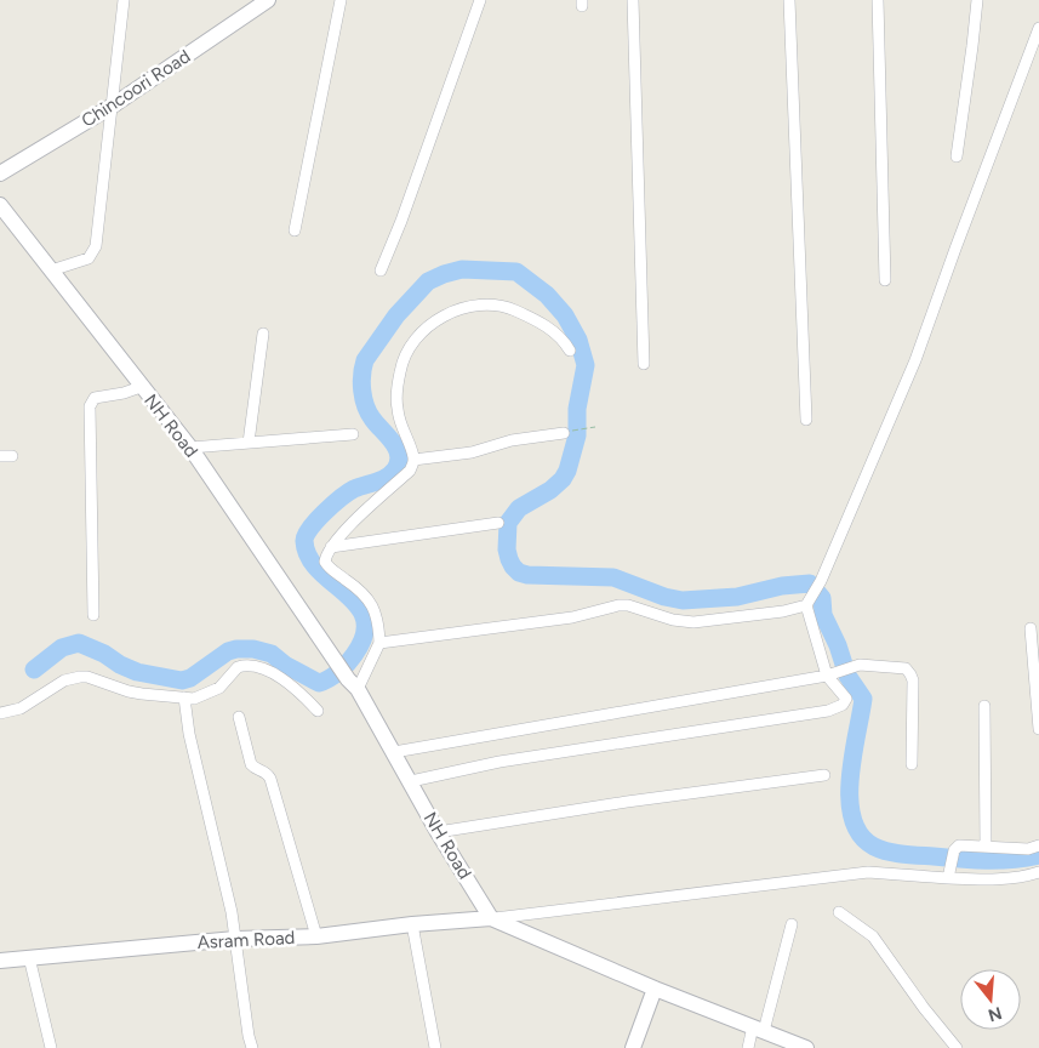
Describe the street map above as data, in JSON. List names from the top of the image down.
{
  "streets": {
    "main road": ["Chincoori Road", "NH Road", "Asram Road"]
  },
  "crossings": [
    ["NH Road", "Asram Road"]
  ],
  "north": "bottom"
}
